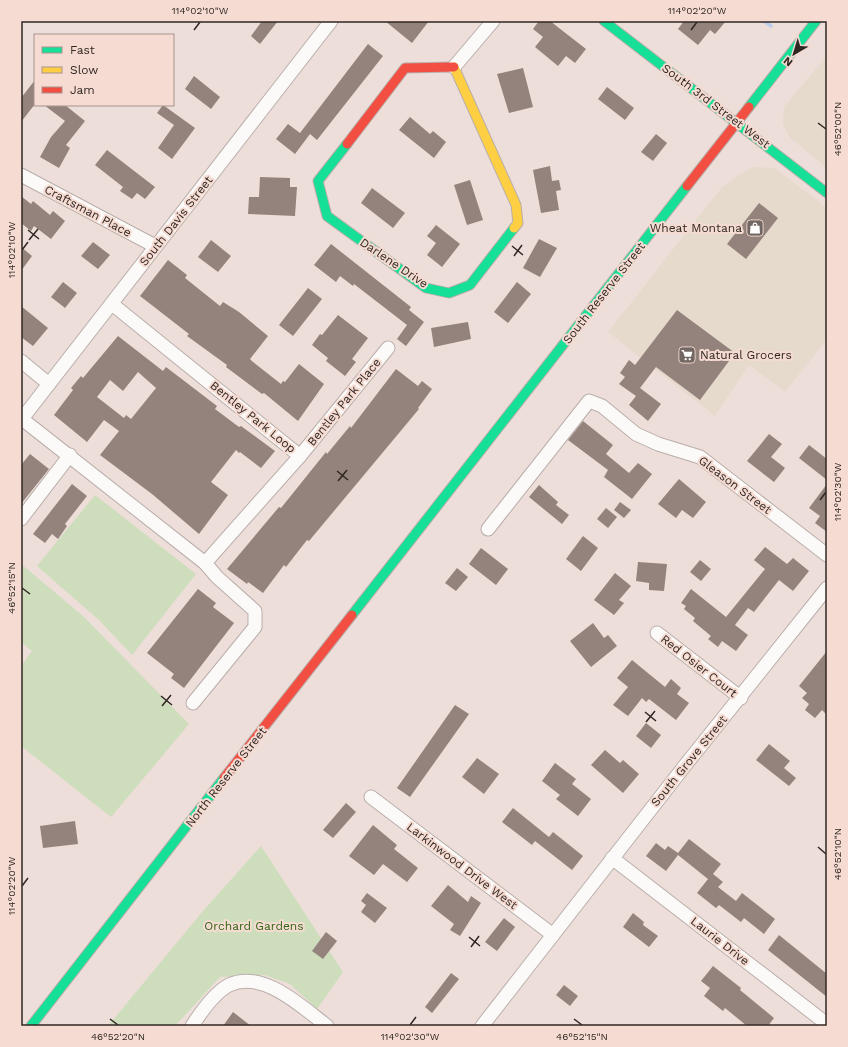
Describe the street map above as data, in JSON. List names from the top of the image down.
{
  "streets": {
    "main road": [
      "South 3rd Street West",
      "Darlene Drive",
      "South Reserve Street",
      "North Reserve Street"
    ],
    "street": [
      "Craftsman Place",
      "South Davis Street",
      "Bentley Park Place",
      "Bentley Park Loop",
      "Gleason Street",
      "Red Osier Court",
      "South Grove Street",
      "Larkinwood Drive West",
      "Laurie Drive"
    ]
  },
  "crossings": [
    ["South 3rd Street West", "South Reserve Street"],
    ["Craftsman Place", "South Davis Street"],
    ["South Davis Street", "Bentley Park Loop"],
    ["South Reserve Street", "North Reserve Street"],
    ["Bentley Park Place", "Bentley Park Loop"],
    ["Red Osier Court", "South Grove Street"],
    ["South Grove Street", "Larkinwood Drive West"],
    ["South Grove Street", "Laurie Drive"]
  ],
  "parks": ["Orchard Gardens"],
  "places": {
    "shop": ["Wheat Montana"],
    "supermarket": ["Natural Grocers"]
  },
  "legend": ["Fast", "Slow", "Jam"],
  "north": "bottom left",
  "coordinates": [
    "114°02'10\"W",
    "114°02'20\"W",
    "46°52'00\"N",
    "114°02'30\"W",
    "46°52'15\"N",
    "46°52'10\"N",
    "46°52'20\"N"
  ]
}
